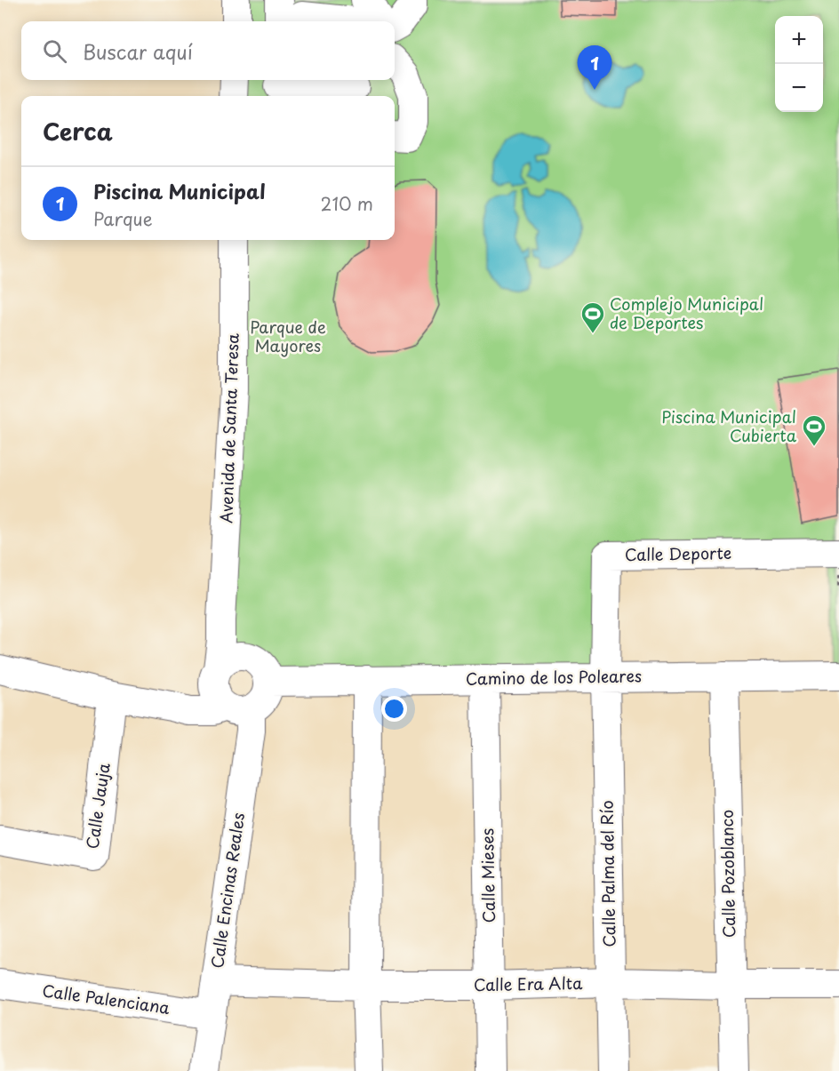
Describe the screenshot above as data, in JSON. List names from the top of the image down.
{
  "streets": {
    "street": [
      "Avenida de Santa Teresa",
      "Calle Deporte",
      "Camino de los Poleares",
      "Calle Jauja",
      "Calle Palma del Río",
      "Calle Pozoblanco",
      "Calle Mieses",
      "Calle Encinas Reales",
      "Calle Era Alta",
      "Calle Palenciana"
    ]
  },
  "crossings": [
    ["Avenida de Santa Teresa", "Calle Encinas Reales"],
    ["Calle Deporte", "Camino de los Poleares"],
    ["Calle Deporte", "Calle Palma del Río"],
    ["Camino de los Poleares", "Calle Palma del Río"],
    ["Camino de los Poleares", "Calle Pozoblanco"],
    ["Camino de los Poleares", "Calle Mieses"],
    ["Calle Palma del Río", "Calle Era Alta"],
    ["Calle Pozoblanco", "Calle Era Alta"],
    ["Calle Mieses", "Calle Era Alta"],
    ["Calle Encinas Reales", "Calle Era Alta"],
    ["Calle Encinas Reales", "Calle Palenciana"]
  ],
  "parks": ["Parque de Mayores"],
  "places": {
    "sports": ["Complejo Municipal de Deportes", "Piscina Municipal Cubierta"]
  },
  "page": {
    "map_buttons": ["+", "−"],
    "search": "Buscar aquí",
    "pins": "1",
    "heading": "Cerca",
    "list": [
      {
        "mark": "1",
        "name": "Piscina Municipal",
        "note": "Parque",
        "value": "210 m"
      }
    ]
  }
}
